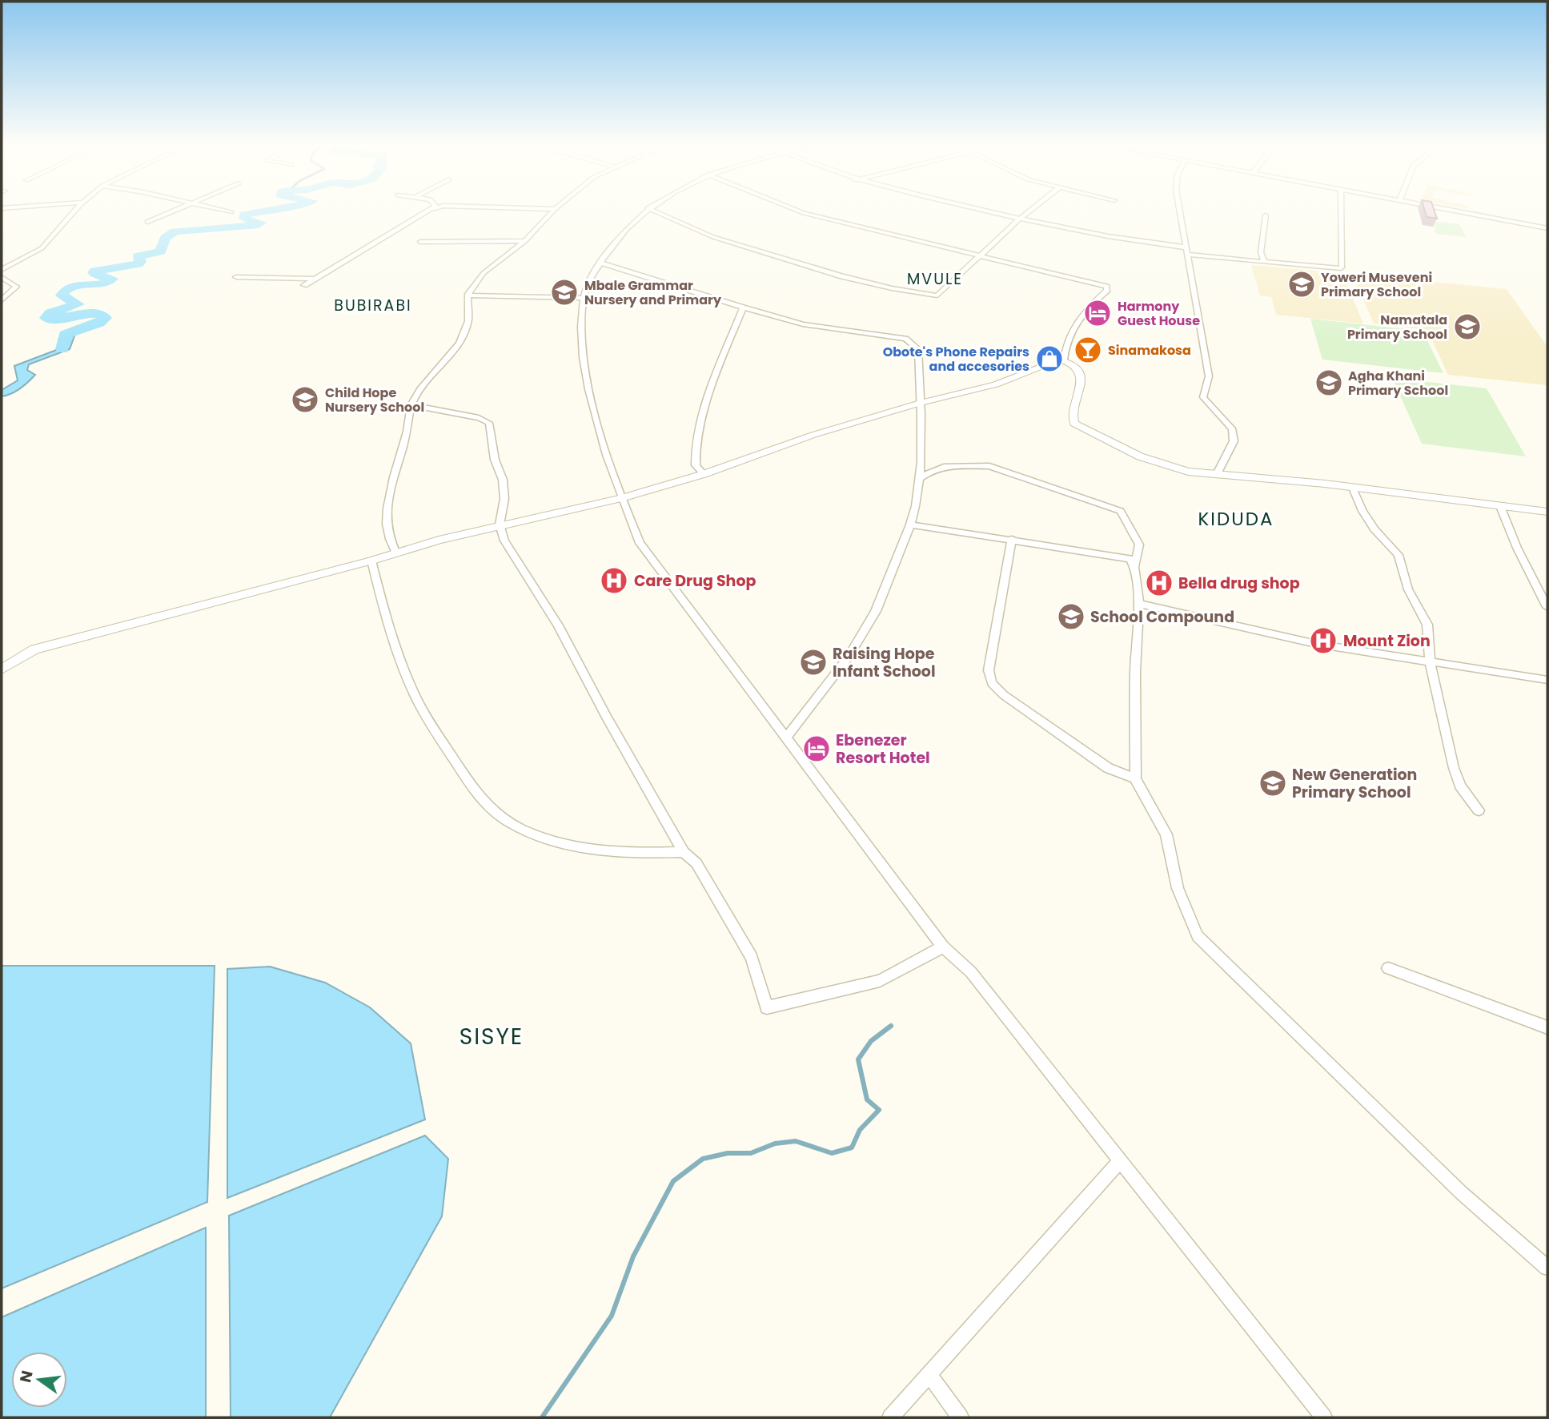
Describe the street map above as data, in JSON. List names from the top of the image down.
{
  "districts": [
    "MVULE",
    "BUBIRABI",
    "KIDUDA",
    "SISYE"
  ],
  "places": {
    "school or university": [
      "Yoweri Museveni Primary School",
      "Mbale Grammar Nursery and Primary",
      "Namatala Primary School",
      "Agha Khani Primary School",
      "Child Hope Nursery School",
      "School Compound",
      "Raising Hope Infant School",
      "New Generation Primary School"
    ],
    "hotel": ["Harmony Guest House", "Ebenezer Resort Hotel"],
    "bar": ["Sinamakosa"],
    "shop": ["Obote's Phone Repairs and accesories"],
    "hospital": ["Care Drug Shop", "Bella drug shop", "Mount Zion"]
  },
  "north": "left"
}
